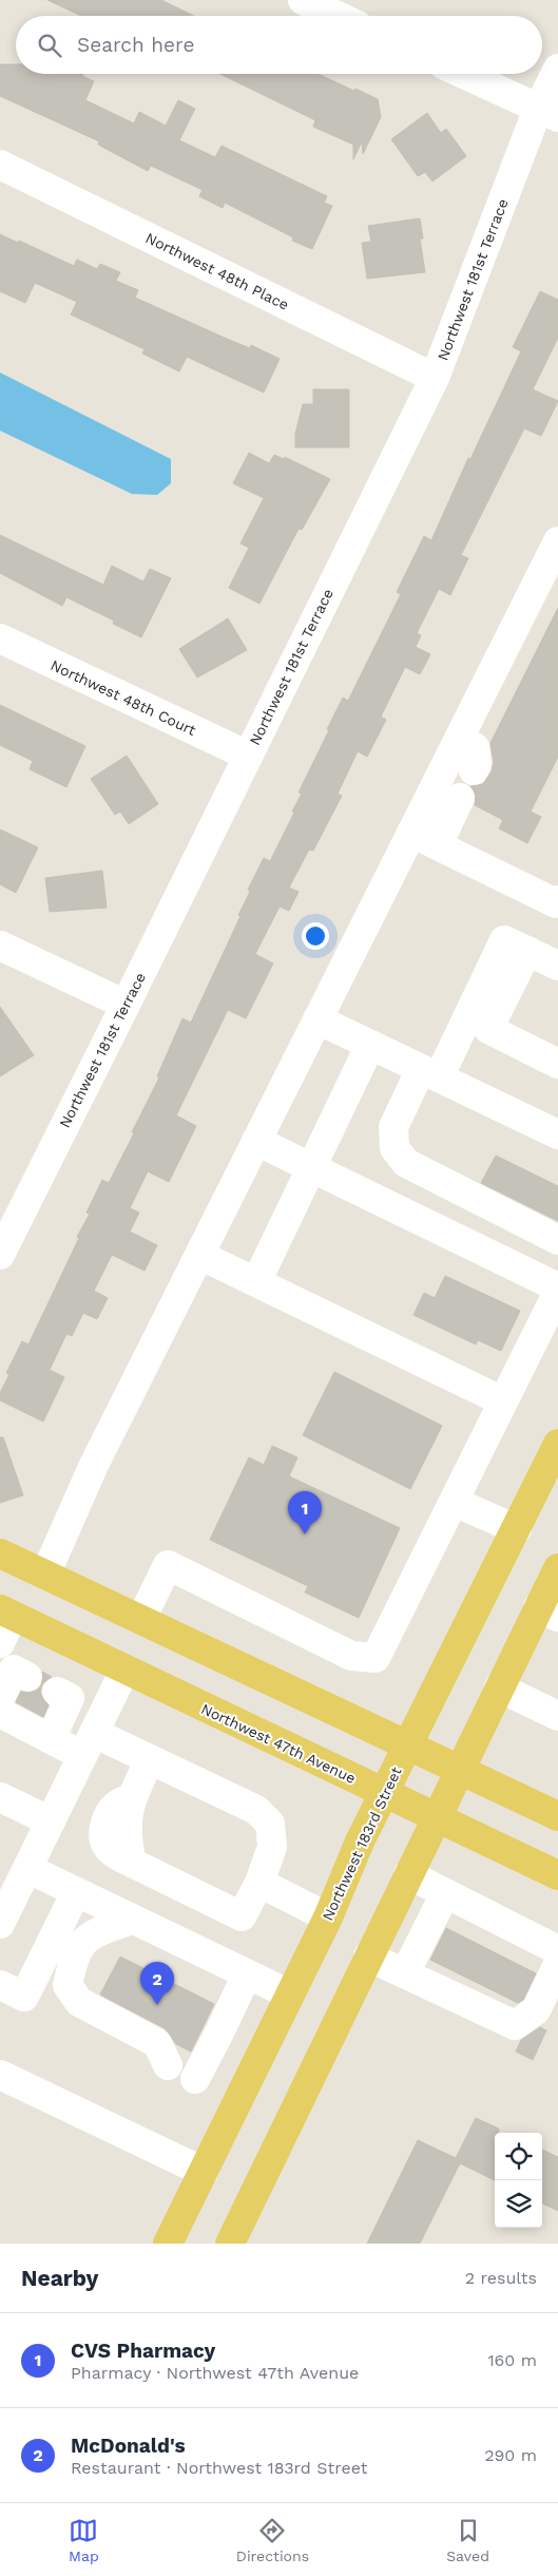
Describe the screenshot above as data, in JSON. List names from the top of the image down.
{
  "streets": {
    "main road": ["Northwest 47th Avenue", "Northwest 183rd Street"],
    "street": ["Northwest 48th Place", "Northwest 181st Terrace", "Northwest 48th Court"]
  },
  "crossings": [
    ["Northwest 48th Place", "Northwest 181st Terrace"],
    ["Northwest 181st Terrace", "Northwest 48th Court"],
    ["Northwest 47th Avenue", "Northwest 183rd Street"]
  ],
  "page": {
    "search": "Search here",
    "pins": ["1", "2"],
    "heading": ["Nearby", "2 results"],
    "list": [
      {
        "mark": "1",
        "name": "CVS Pharmacy",
        "note": "Pharmacy · Northwest 47th Avenue",
        "value": "160 m"
      },
      {
        "mark": "2",
        "name": "McDonald's",
        "note": "Restaurant · Northwest 183rd Street",
        "value": "290 m"
      }
    ],
    "nav": ["Map", "Directions", "Saved"]
  }
}
